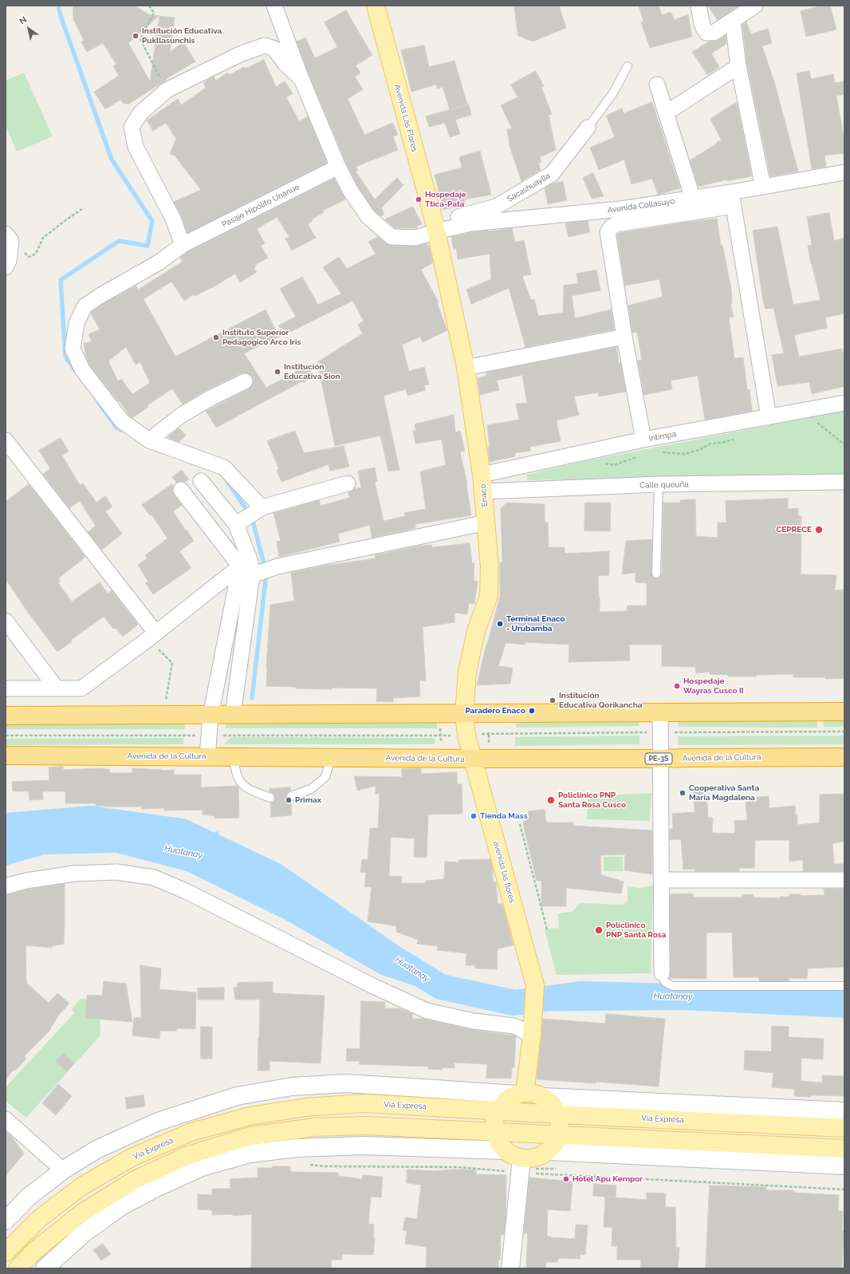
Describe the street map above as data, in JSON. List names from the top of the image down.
{
  "streets": {
    "highway": ["Avenida de la Cultura", "PE-3S"],
    "main road": [
      "Avenida Las Flores",
      "Enaco",
      "avenida las flores",
      "Vía Expresa"
    ],
    "street": [
      "Sacashuaylla",
      "Pasaje Hipolito Unanue",
      "Avenida Collasuyo",
      "Intimpa",
      "Calle queuña"
    ]
  },
  "crossings": [
    ["Avenida Las Flores", "Sacashuaylla"],
    ["Avenida Las Flores", "Avenida Collasuyo"],
    ["Avenida Las Flores", "Enaco"],
    ["Sacashuaylla", "Avenida Collasuyo"],
    ["Sacashuaylla", "Enaco"],
    ["Avenida Collasuyo", "Enaco"],
    ["Intimpa", "Calle queuña"],
    ["Intimpa", "Enaco"],
    ["Calle queuña", "Enaco"],
    ["Enaco", "Avenida de la Cultura"],
    ["Enaco", "avenida las flores"],
    ["Avenida de la Cultura", "avenida las flores"],
    ["avenida las flores", "Vía Expresa"]
  ],
  "water": ["Huatanay"],
  "places": [
    "Institución Educativa Pukllasunchis",
    "Hospedaje Ttica-Pata",
    "Instituto Superior Pedagogico Arco Iris",
    "Institución Educativa Sion",
    "CEPRECE",
    "Terminal Enaco - Urubamba",
    "Hospedaje Wayras Cusco II",
    "Institución Educativa Qorikancha",
    "Paradero Enaco",
    "Cooperativa Santa María Magdalena",
    "Primax",
    "Policlinico PNP Santa Rosa Cusco",
    "Tienda Mass",
    "Policlinico PNP Santa Rosa",
    "Hotel Apu Kempor"
  ],
  "north": "top left"
}
